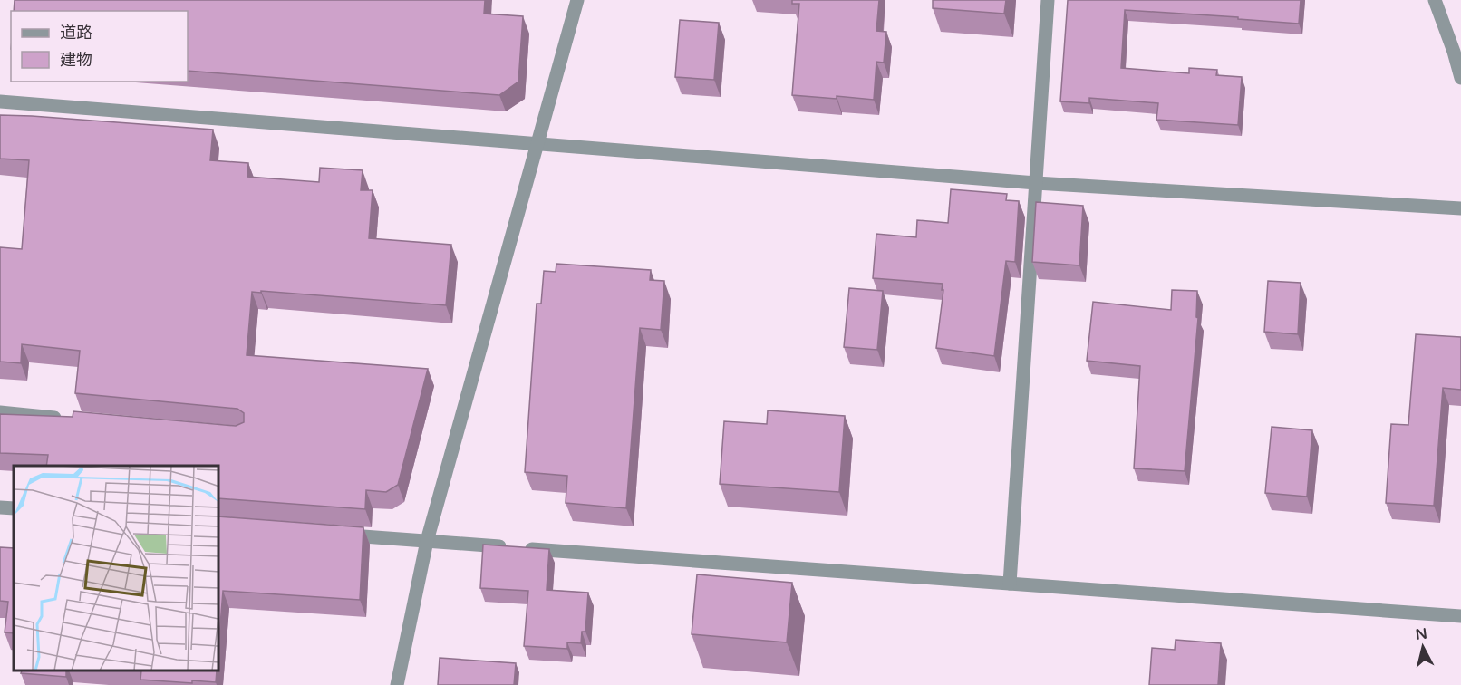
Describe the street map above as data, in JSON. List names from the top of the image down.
{
  "legend": ["道路", "建物"],
  "north": "top"
}
